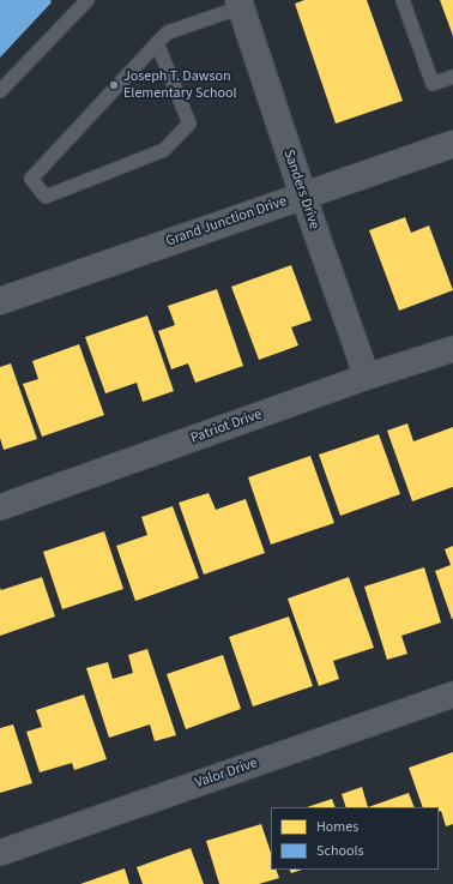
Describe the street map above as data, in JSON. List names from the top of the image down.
{
  "streets": {
    "street": [
      "Sanders Drive",
      "Grand Junction Drive",
      "Patriot Drive",
      "Valor Drive"
    ]
  },
  "crossings": [
    ["Sanders Drive", "Grand Junction Drive"],
    ["Sanders Drive", "Patriot Drive"]
  ],
  "places": ["Joseph T. Dawson Elementary School"],
  "legend": ["Homes", "Schools"]
}
